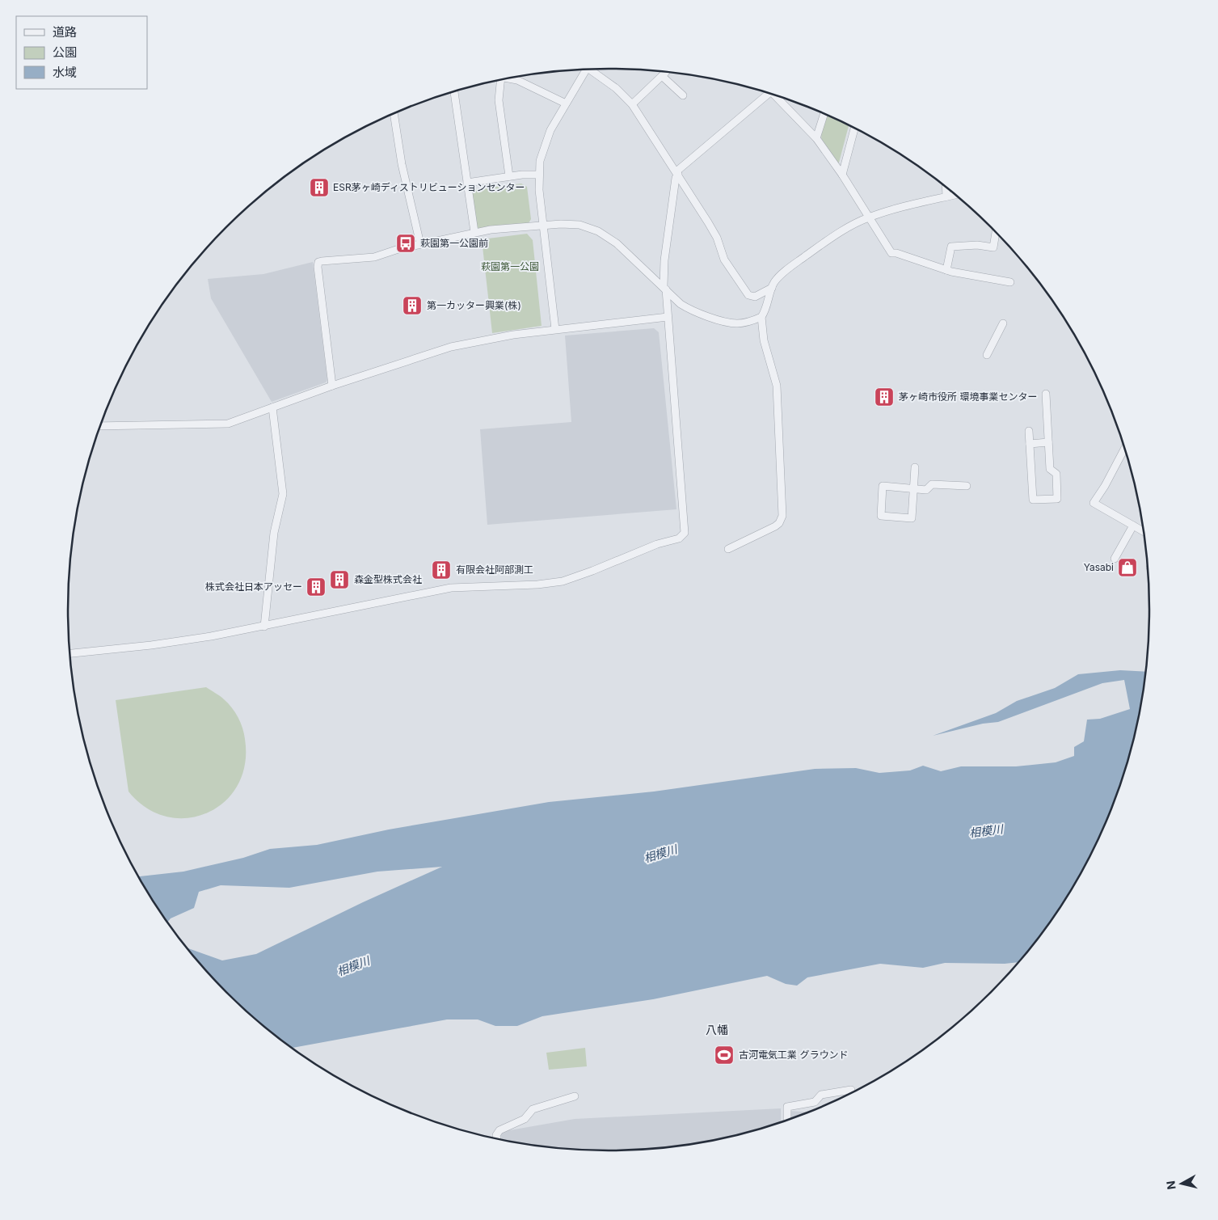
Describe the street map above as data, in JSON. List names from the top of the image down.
{
  "districts": ["八幡"],
  "water": ["相模川"],
  "parks": ["萩園第一公園"],
  "places": {
    "building": [
      "ESR茅ヶ崎ディストリビューションセンター",
      "第一カッター興業(株)",
      "茅ヶ崎市役所 環境事業センター",
      "有限会社阿部測工",
      "森金型株式会社",
      "株式会社日本アッセー"
    ],
    "bus stop": ["萩園第一公園前"],
    "shop": ["Yasabi"],
    "sports": ["古河電気工業 グラウンド"]
  },
  "legend": ["道路", "公園", "水域"],
  "north": "left"
}
